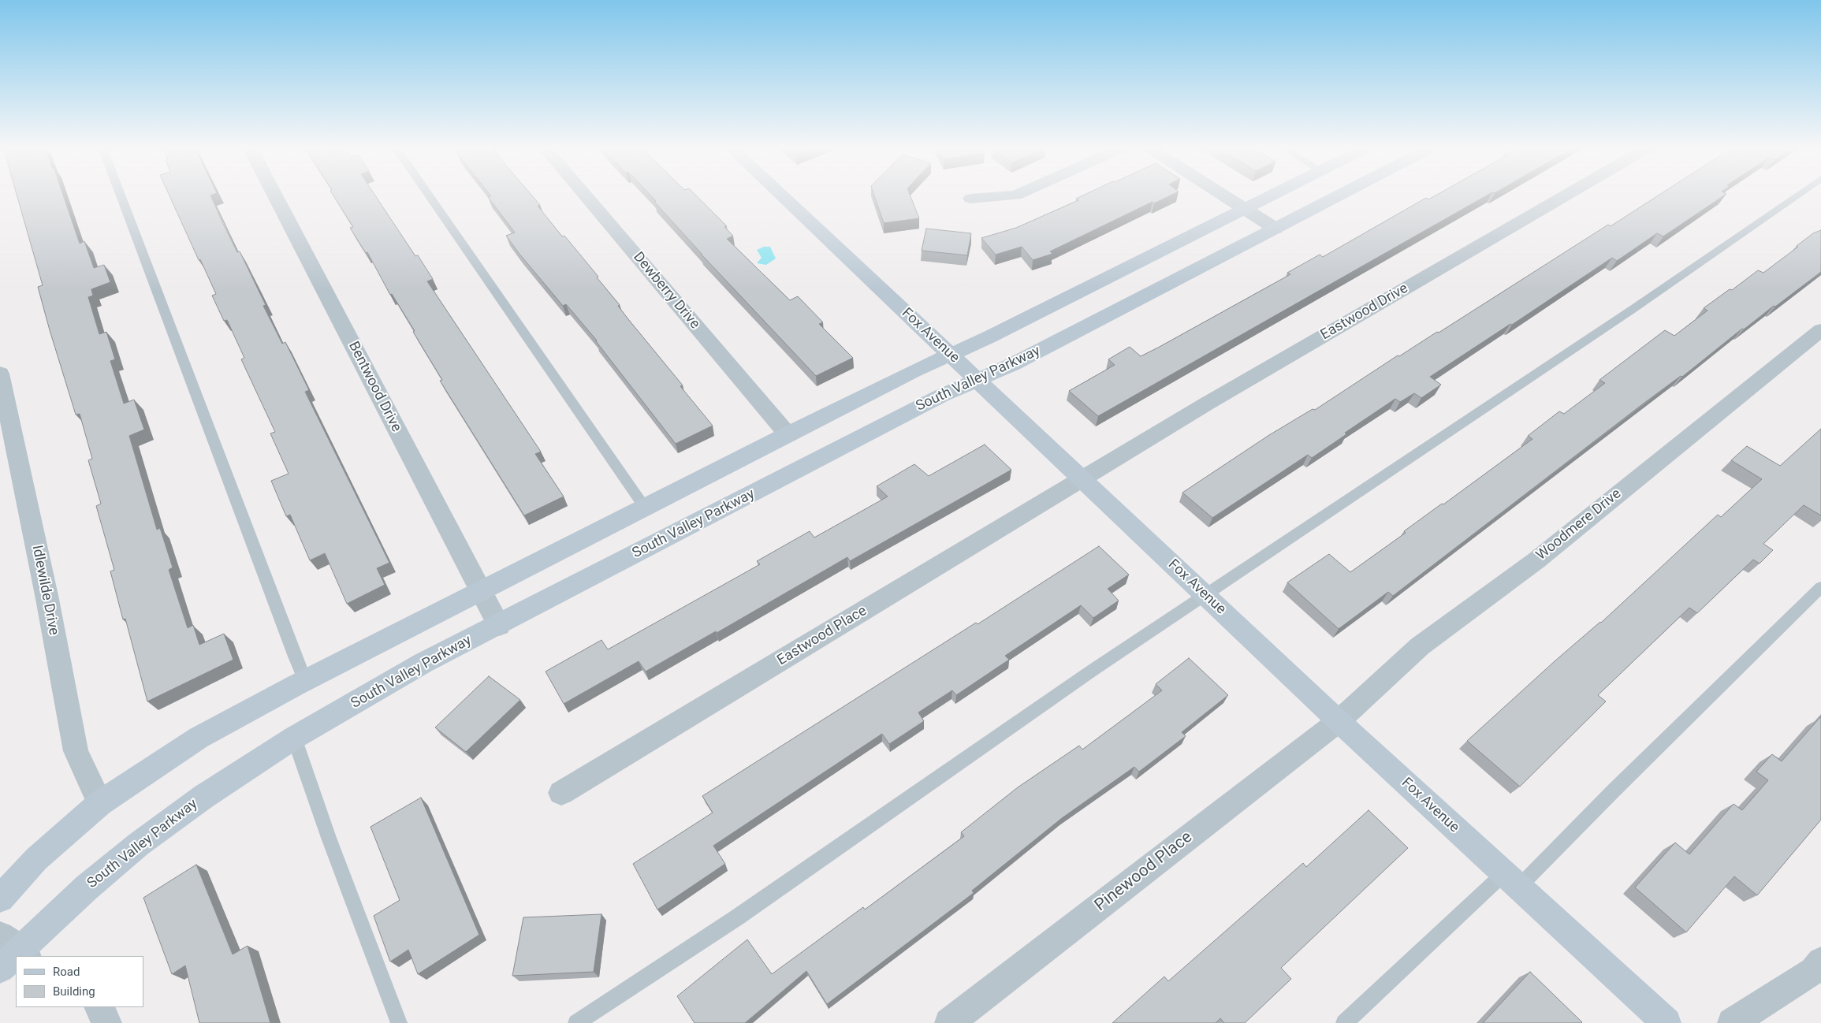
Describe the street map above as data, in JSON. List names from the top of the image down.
{
  "streets": {
    "main road": ["Fox Avenue", "South Valley Parkway"],
    "street": [
      "Dewberry Drive",
      "Eastwood Drive",
      "Bentwood Drive",
      "Woodmere Drive",
      "Idlewilde Drive",
      "Eastwood Place",
      "Pinewood Place"
    ]
  },
  "crossings": [
    ["Eastwood Drive", "Fox Avenue"],
    ["Eastwood Drive", "Eastwood Place"],
    ["Fox Avenue", "South Valley Parkway"],
    ["Fox Avenue", "Woodmere Drive"],
    ["Fox Avenue", "Eastwood Place"],
    ["Fox Avenue", "Pinewood Place"],
    ["South Valley Parkway", "Bentwood Drive"],
    ["Woodmere Drive", "Pinewood Place"]
  ],
  "legend": ["Road", "Building"]
}
